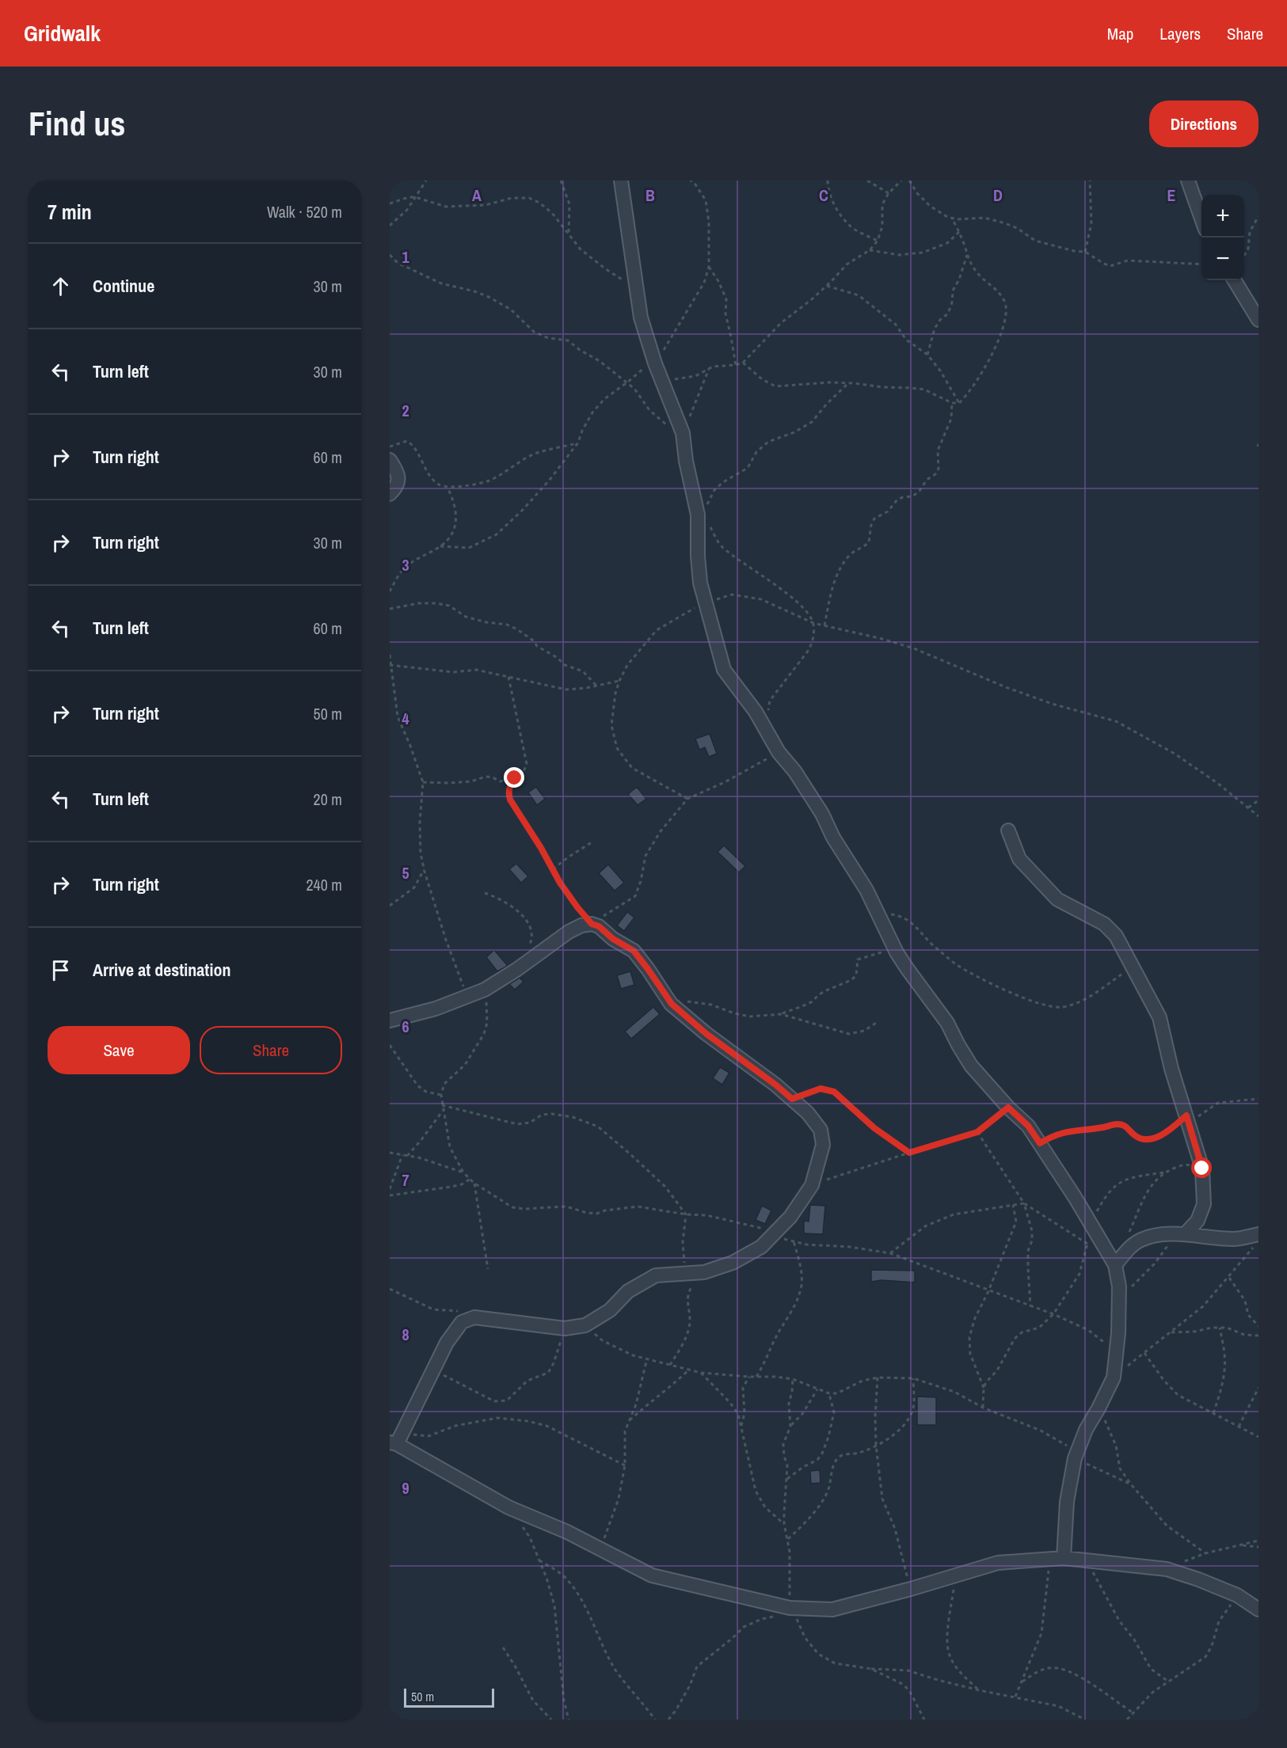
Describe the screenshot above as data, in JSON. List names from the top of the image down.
{
  "scale_bar": "50 m",
  "page": {
    "header": "Gridwalk",
    "nav": ["Map", "Layers", "Share"],
    "buttons": [
      "Directions",
      ["Save", "Share"]
    ],
    "title": "Find us",
    "heading": ["7 min", "Walk · 520 m"],
    "map_buttons": ["+", "−"],
    "list": [
      ["Continue", "30 m"],
      ["Turn left", "30 m"],
      ["Turn right", "60 m"],
      ["Turn right", "30 m"],
      ["Turn left", "60 m"],
      ["Turn right", "50 m"],
      ["Turn left", "20 m"],
      ["Turn right", "240 m"],
      "Arrive at destination"
    ],
    "scale": "50 m"
  },
  "grid": {
    "columns": [
      "A",
      "B",
      "C",
      "D",
      "E"
    ],
    "rows": [
      "1",
      "2",
      "3",
      "4",
      "5",
      "6",
      "7",
      "8",
      "9"
    ]
  }
}
